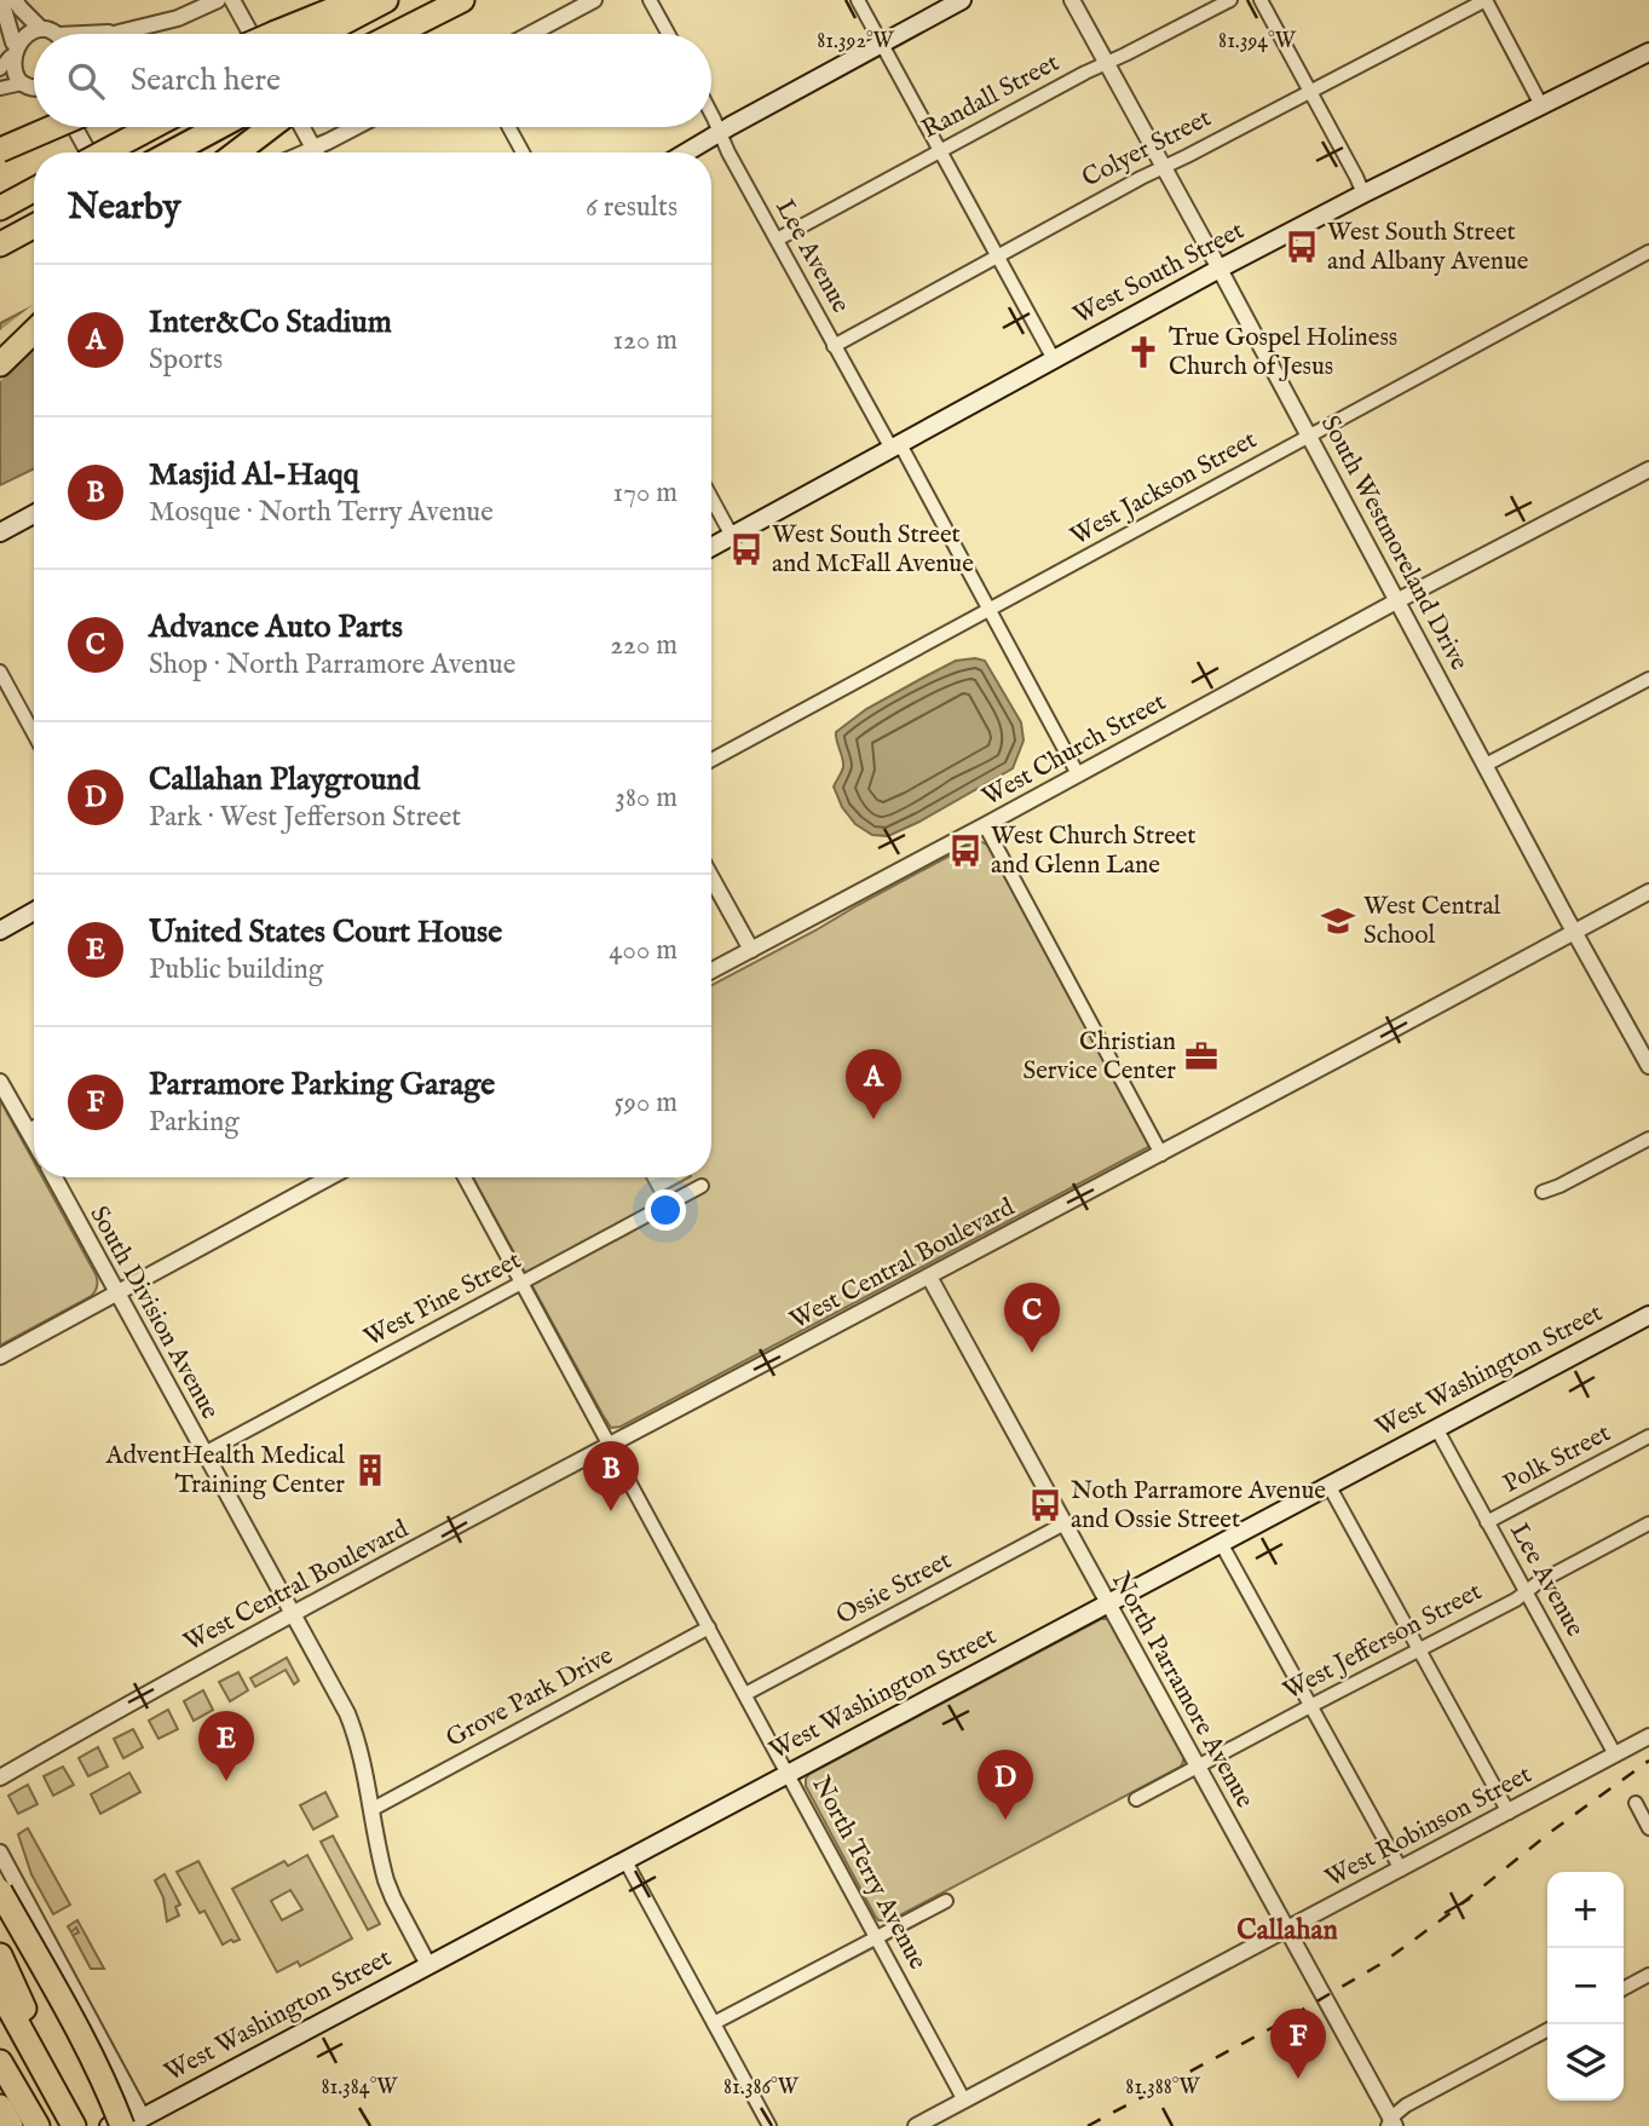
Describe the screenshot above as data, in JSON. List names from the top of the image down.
{
  "streets": {
    "main road": ["West South Street", "West Washington Street"],
    "street": [
      "Randall Street",
      "Colyer Street",
      "Lee Avenue",
      "West Jackson Street",
      "South Westmoreland Drive",
      "West Church Street",
      "West Central Boulevard",
      "West Pine Street",
      "South Division Avenue",
      "Polk Street",
      "Ossie Street",
      "West Jefferson Street",
      "North Parramore Avenue",
      "Grove Park Drive",
      "West Robinson Street",
      "North Terry Avenue"
    ]
  },
  "crossings": [
    ["Randall Street", "Lee Avenue"],
    ["Randall Street", "South Westmoreland Drive"],
    ["Colyer Street", "Lee Avenue"],
    ["Colyer Street", "South Westmoreland Drive"],
    ["Lee Avenue", "West South Street"],
    ["Lee Avenue", "West Jackson Street"],
    ["Lee Avenue", "West Church Street"],
    ["Lee Avenue", "West Washington Street"],
    ["Lee Avenue", "Polk Street"],
    ["Lee Avenue", "West Jefferson Street"],
    ["Lee Avenue", "West Robinson Street"],
    ["West South Street", "South Westmoreland Drive"],
    ["West Jackson Street", "South Westmoreland Drive"],
    ["South Westmoreland Drive", "West Church Street"],
    ["South Westmoreland Drive", "West Central Boulevard"],
    ["West Central Boulevard", "South Division Avenue"],
    ["West Central Boulevard", "North Parramore Avenue"],
    ["West Central Boulevard", "North Terry Avenue"],
    ["West Pine Street", "South Division Avenue"],
    ["West Pine Street", "North Terry Avenue"],
    ["South Division Avenue", "West Washington Street"],
    ["South Division Avenue", "Grove Park Drive"],
    ["West Washington Street", "North Parramore Avenue"],
    ["West Washington Street", "North Terry Avenue"],
    ["Ossie Street", "North Parramore Avenue"],
    ["Ossie Street", "North Terry Avenue"],
    ["West Jefferson Street", "North Parramore Avenue"],
    ["North Parramore Avenue", "West Robinson Street"],
    ["Grove Park Drive", "North Terry Avenue"],
    ["West Robinson Street", "North Terry Avenue"]
  ],
  "districts": ["Callahan"],
  "places": {
    "bus stop": [
      "West South Street and Albany Avenue",
      "West South Street and McFall Avenue",
      "West Church Street and Glenn Lane",
      "Noth Parramore Avenue and Ossie Street"
    ],
    "church": ["True Gospel Holiness Church of Jesus"],
    "school or university": ["West Central School"],
    "office": ["Christian Service Center"],
    "building": ["AdventHealth Medical Training Center"]
  },
  "page": {
    "search": "Search here",
    "heading": ["Nearby", "6 results"],
    "list": [
      {
        "mark": "A",
        "name": "Inter&Co Stadium",
        "note": "Sports",
        "value": "120 m"
      },
      {
        "mark": "B",
        "name": "Masjid Al-Haqq",
        "note": "Mosque · North Terry Avenue",
        "value": "170 m"
      },
      {
        "mark": "C",
        "name": "Advance Auto Parts",
        "note": "Shop · North Parramore Avenue",
        "value": "220 m"
      },
      {
        "mark": "D",
        "name": "Callahan Playground",
        "note": "Park · West Jefferson Street",
        "value": "380 m"
      },
      {
        "mark": "E",
        "name": "United States Court House",
        "note": "Public building",
        "value": "400 m"
      },
      {
        "mark": "F",
        "name": "Parramore Parking Garage",
        "note": "Parking",
        "value": "590 m"
      }
    ],
    "pins": [
      "A",
      "C",
      "B",
      "E",
      "D",
      "F"
    ],
    "map_buttons": ["+", "−"]
  },
  "coordinates": [
    "81.392°W",
    "81.394°W",
    "81.384°W",
    "81.386°W",
    "81.388°W"
  ]
}
